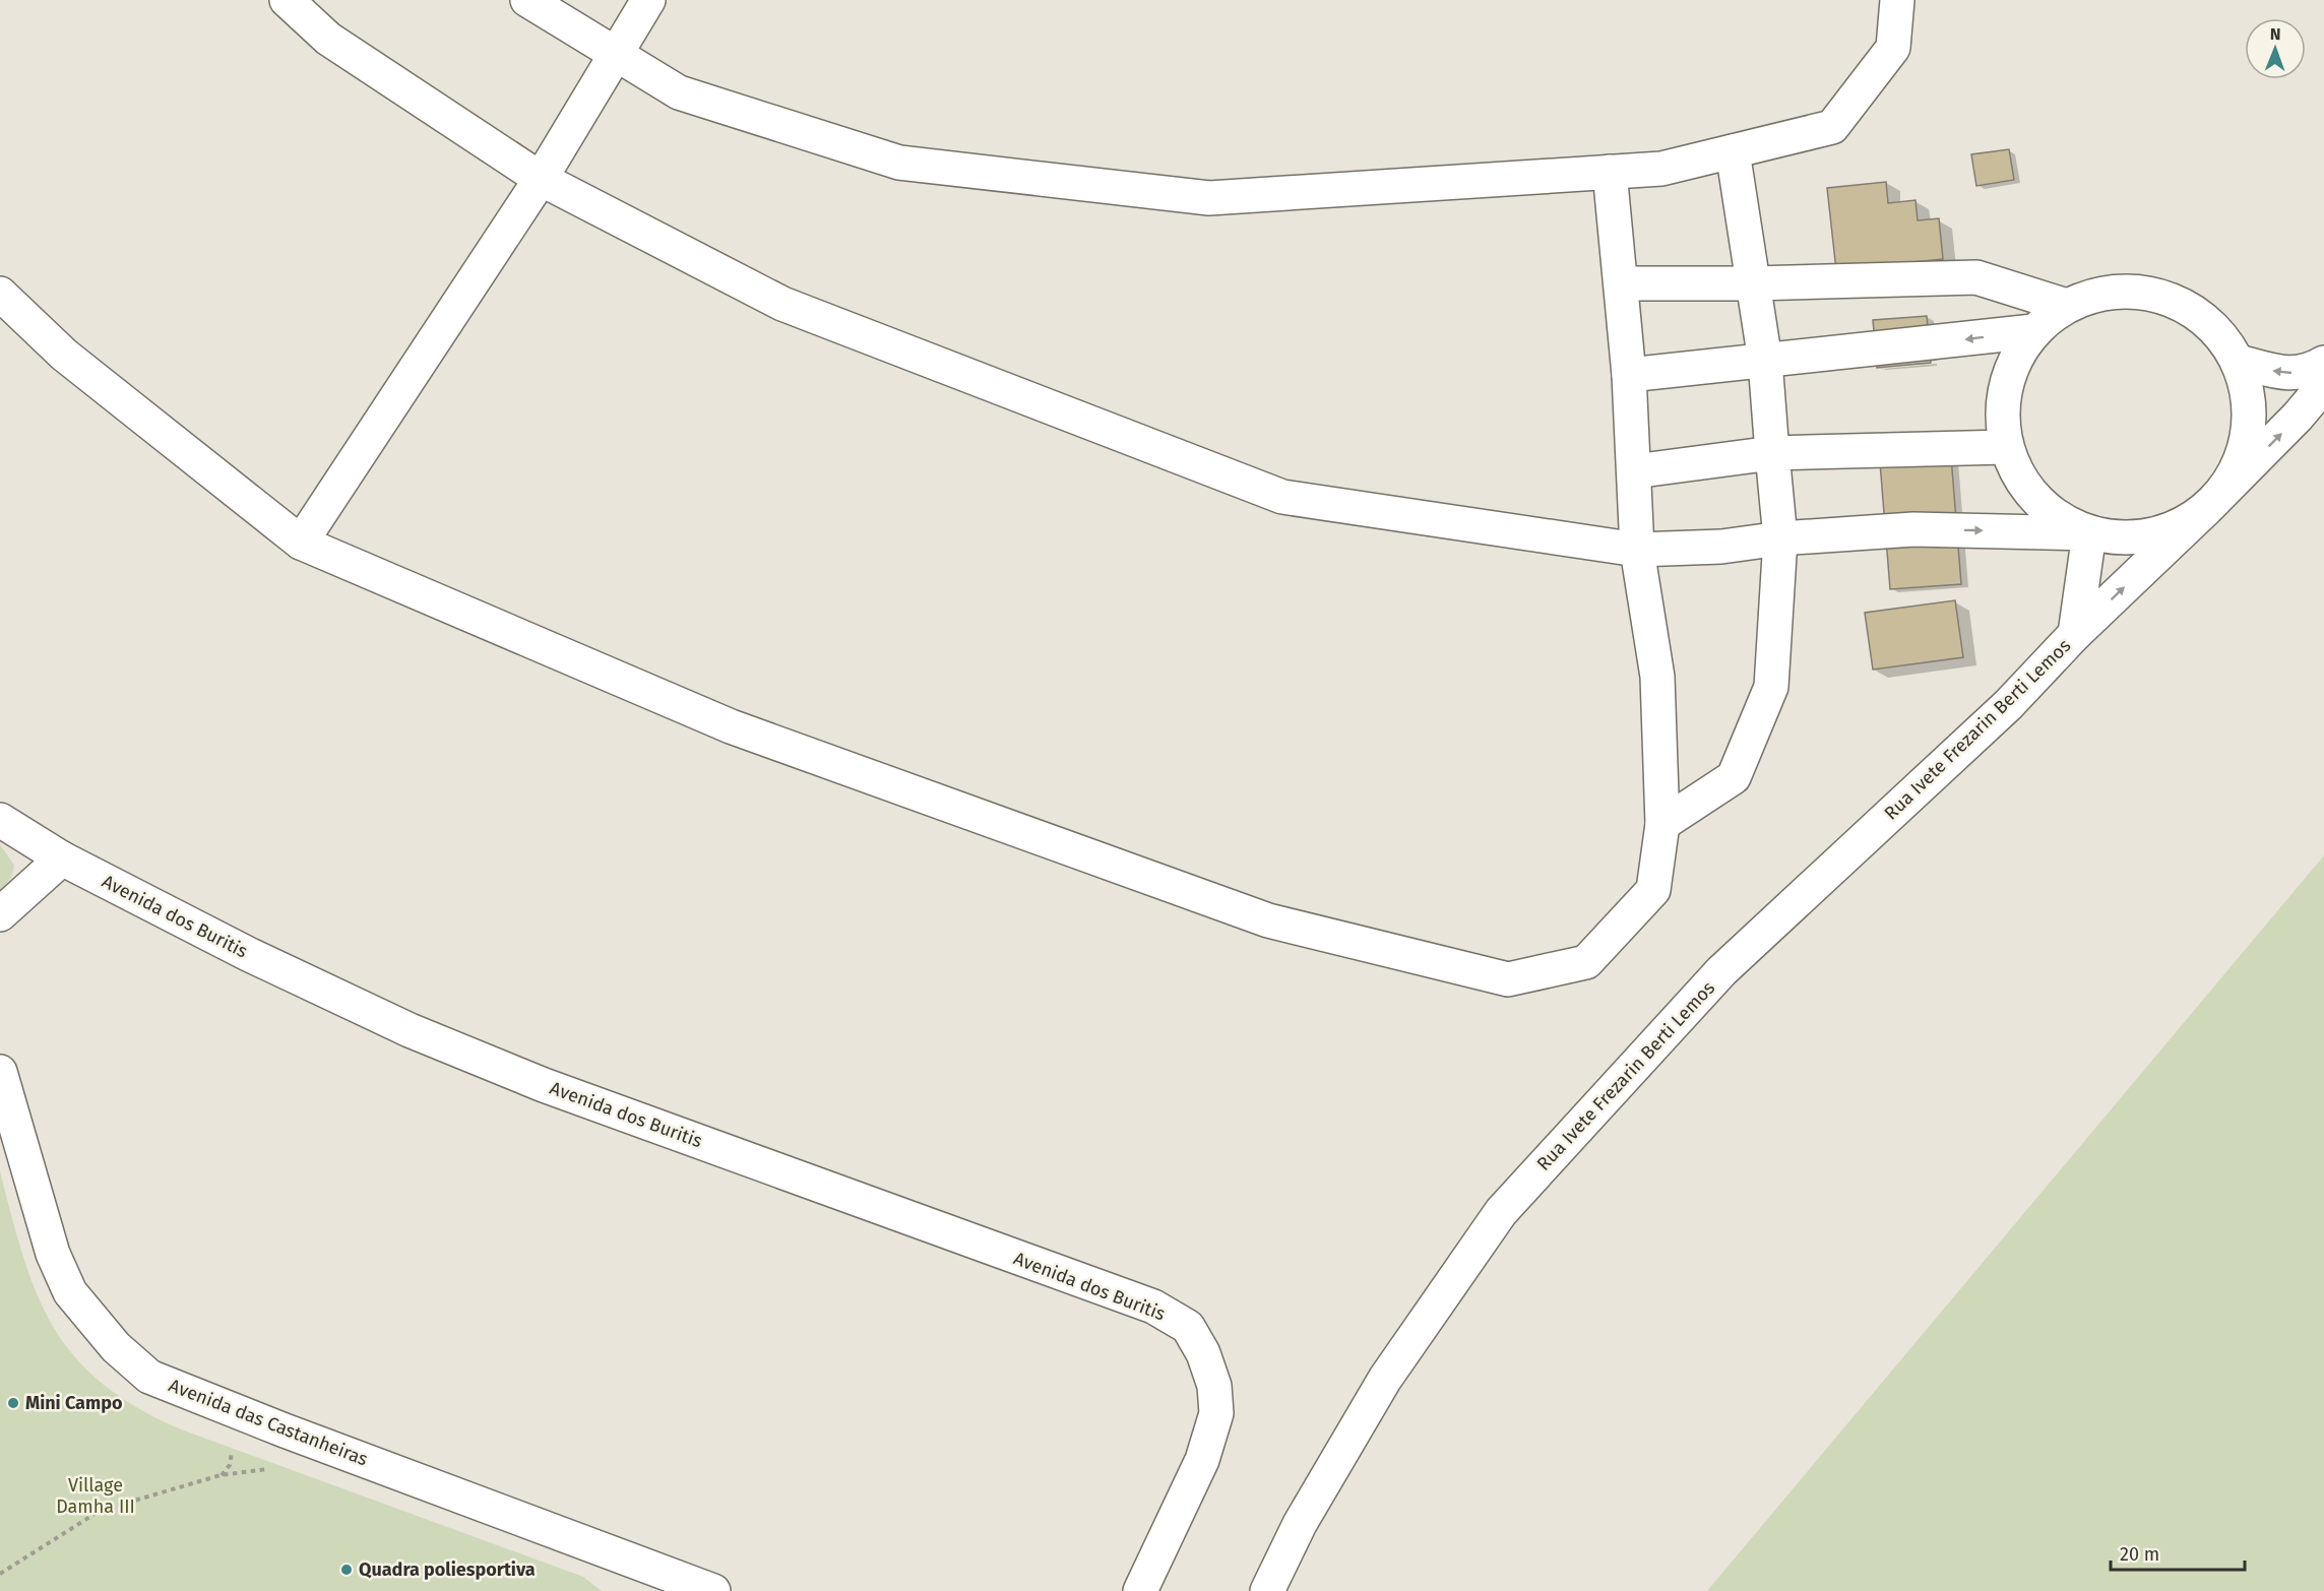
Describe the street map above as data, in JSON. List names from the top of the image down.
{
  "streets": {
    "street": ["Rua Ivete Frezarin Berti Lemos", "Avenida dos Buritis", "Avenida das Castanheiras"]
  },
  "parks": ["Village Damha III"],
  "places": ["Mini Campo", "Quadra poliesportiva"],
  "scale_bar": "20 m",
  "north": "top"
}
